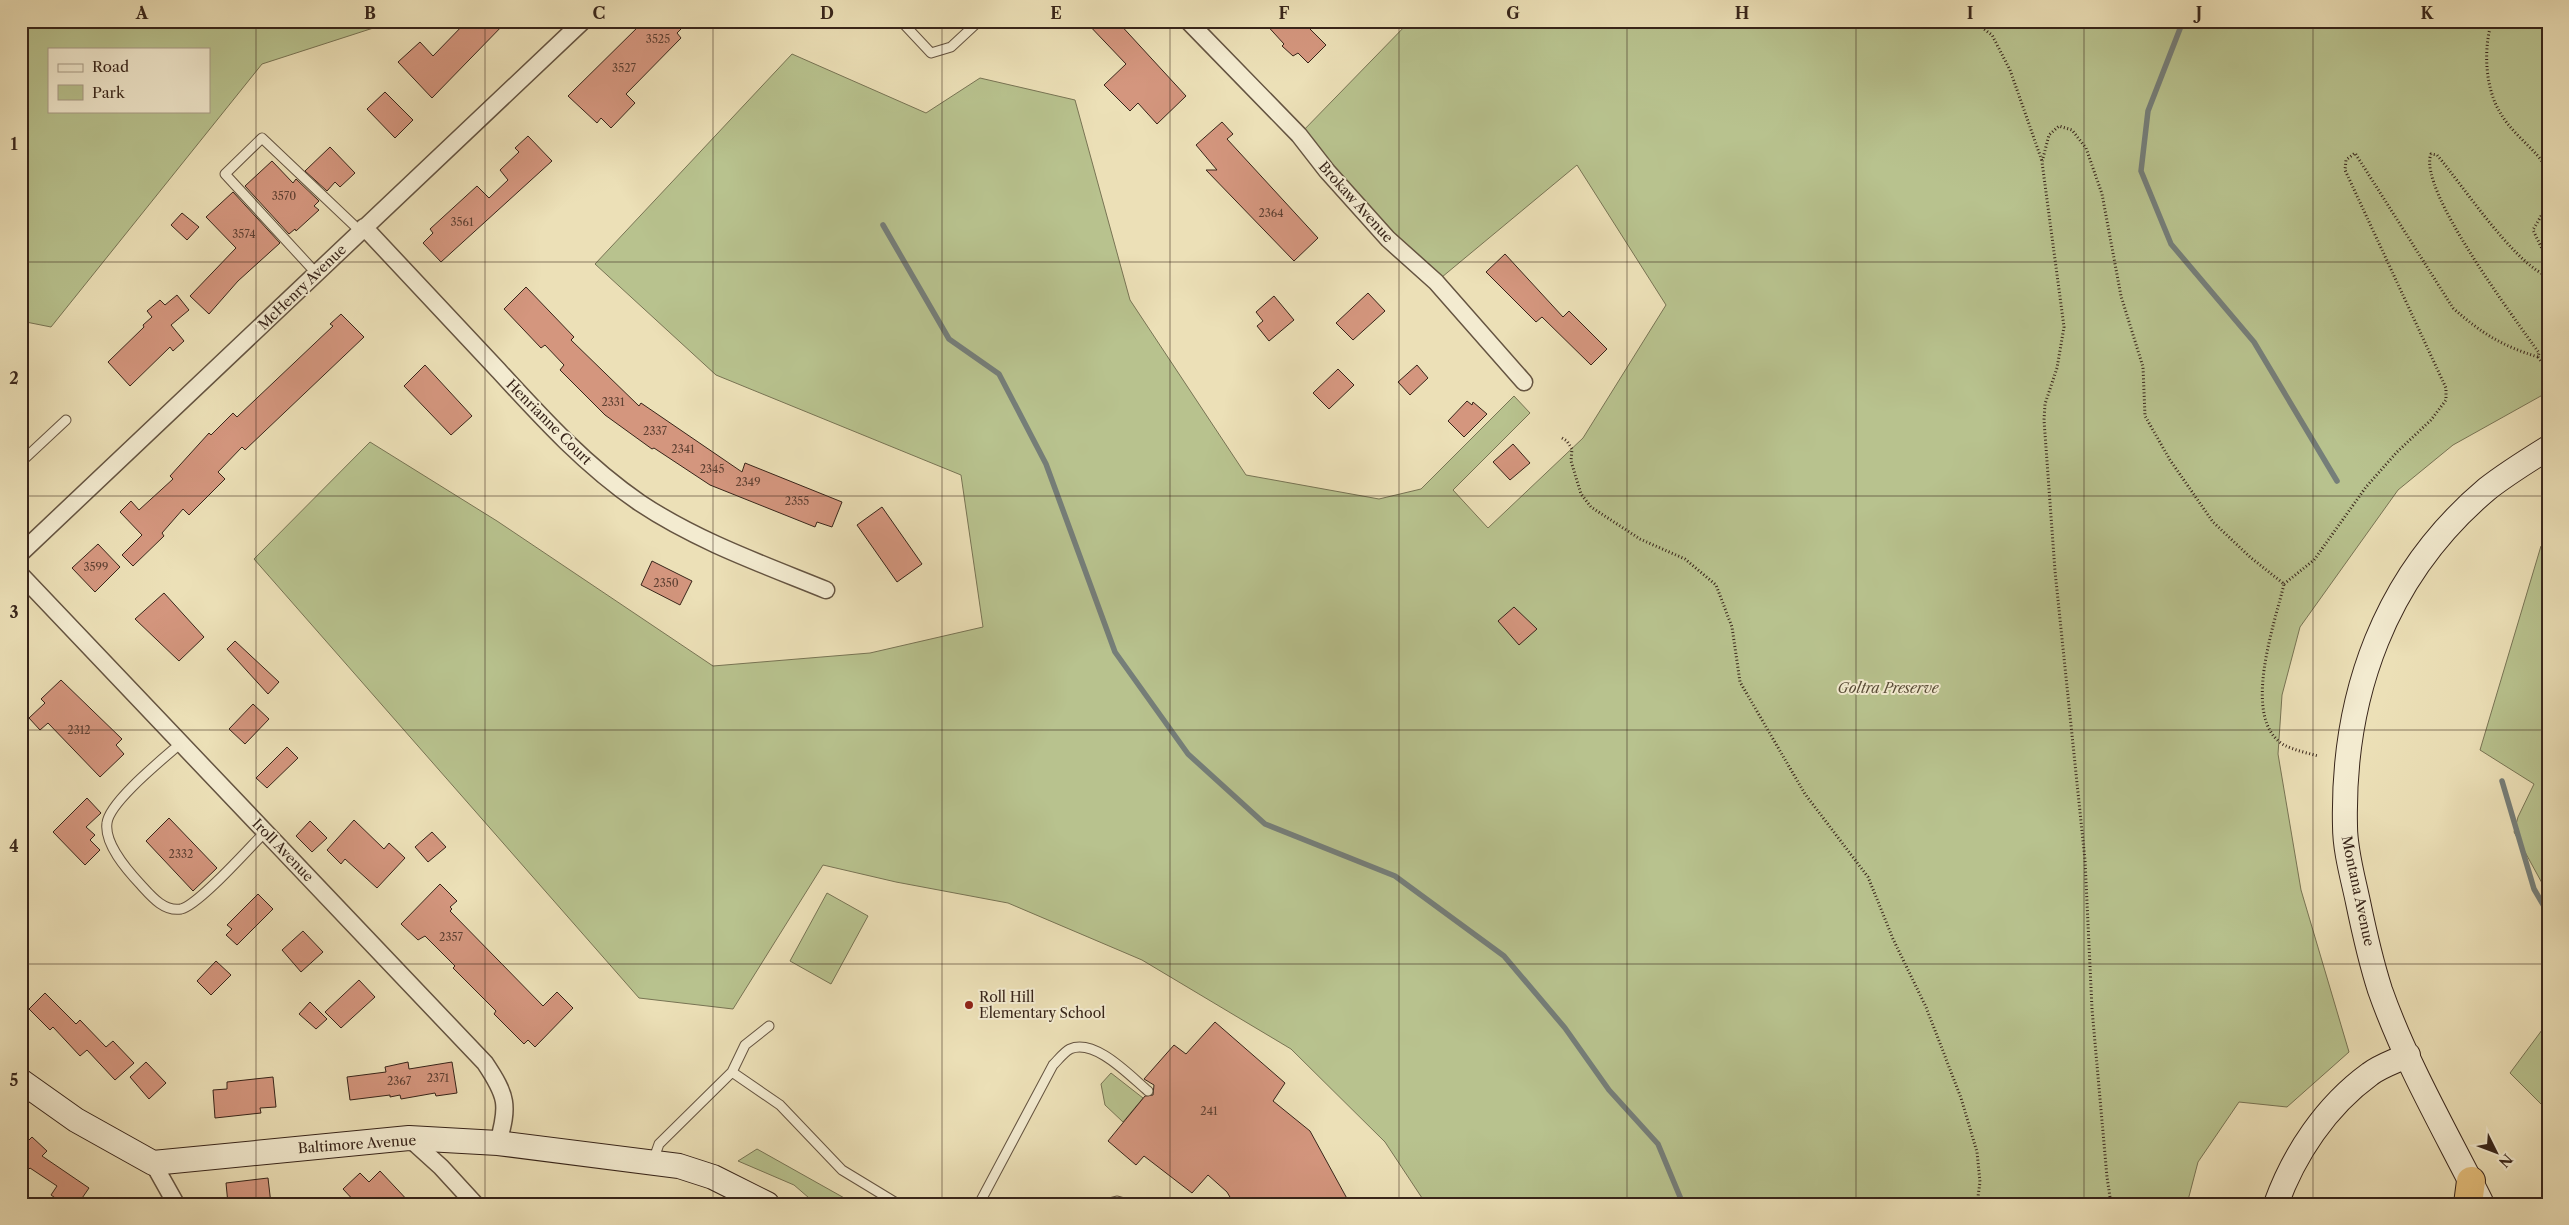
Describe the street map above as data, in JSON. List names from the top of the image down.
{
  "streets": {
    "street": [
      "Brokaw Avenue",
      "McHenry Avenue",
      "Henrianne Court",
      "Iroll Avenue",
      "Montana Avenue",
      "Baltimore Avenue"
    ]
  },
  "crossings": [
    ["McHenry Avenue", "Henrianne Court"],
    ["Iroll Avenue", "Baltimore Avenue"]
  ],
  "parks": ["Goltra Preserve"],
  "places": ["Roll Hill Elementary School"],
  "house_numbers": [
    "3525",
    "3527",
    "3570",
    "2364",
    "3561",
    "3574",
    "2331",
    "2337",
    "2341",
    "2345",
    "2349",
    "2355",
    "3599",
    "2350",
    "2312",
    "2332",
    "2357",
    "2371",
    "2367",
    "241"
  ],
  "legend": ["Road", "Park"],
  "north": "bottom right",
  "grid": {
    "columns": [
      "A",
      "B",
      "C",
      "D",
      "E",
      "F",
      "G",
      "H",
      "I",
      "J",
      "K"
    ],
    "rows": [
      "1",
      "2",
      "3",
      "4",
      "5"
    ]
  }
}
